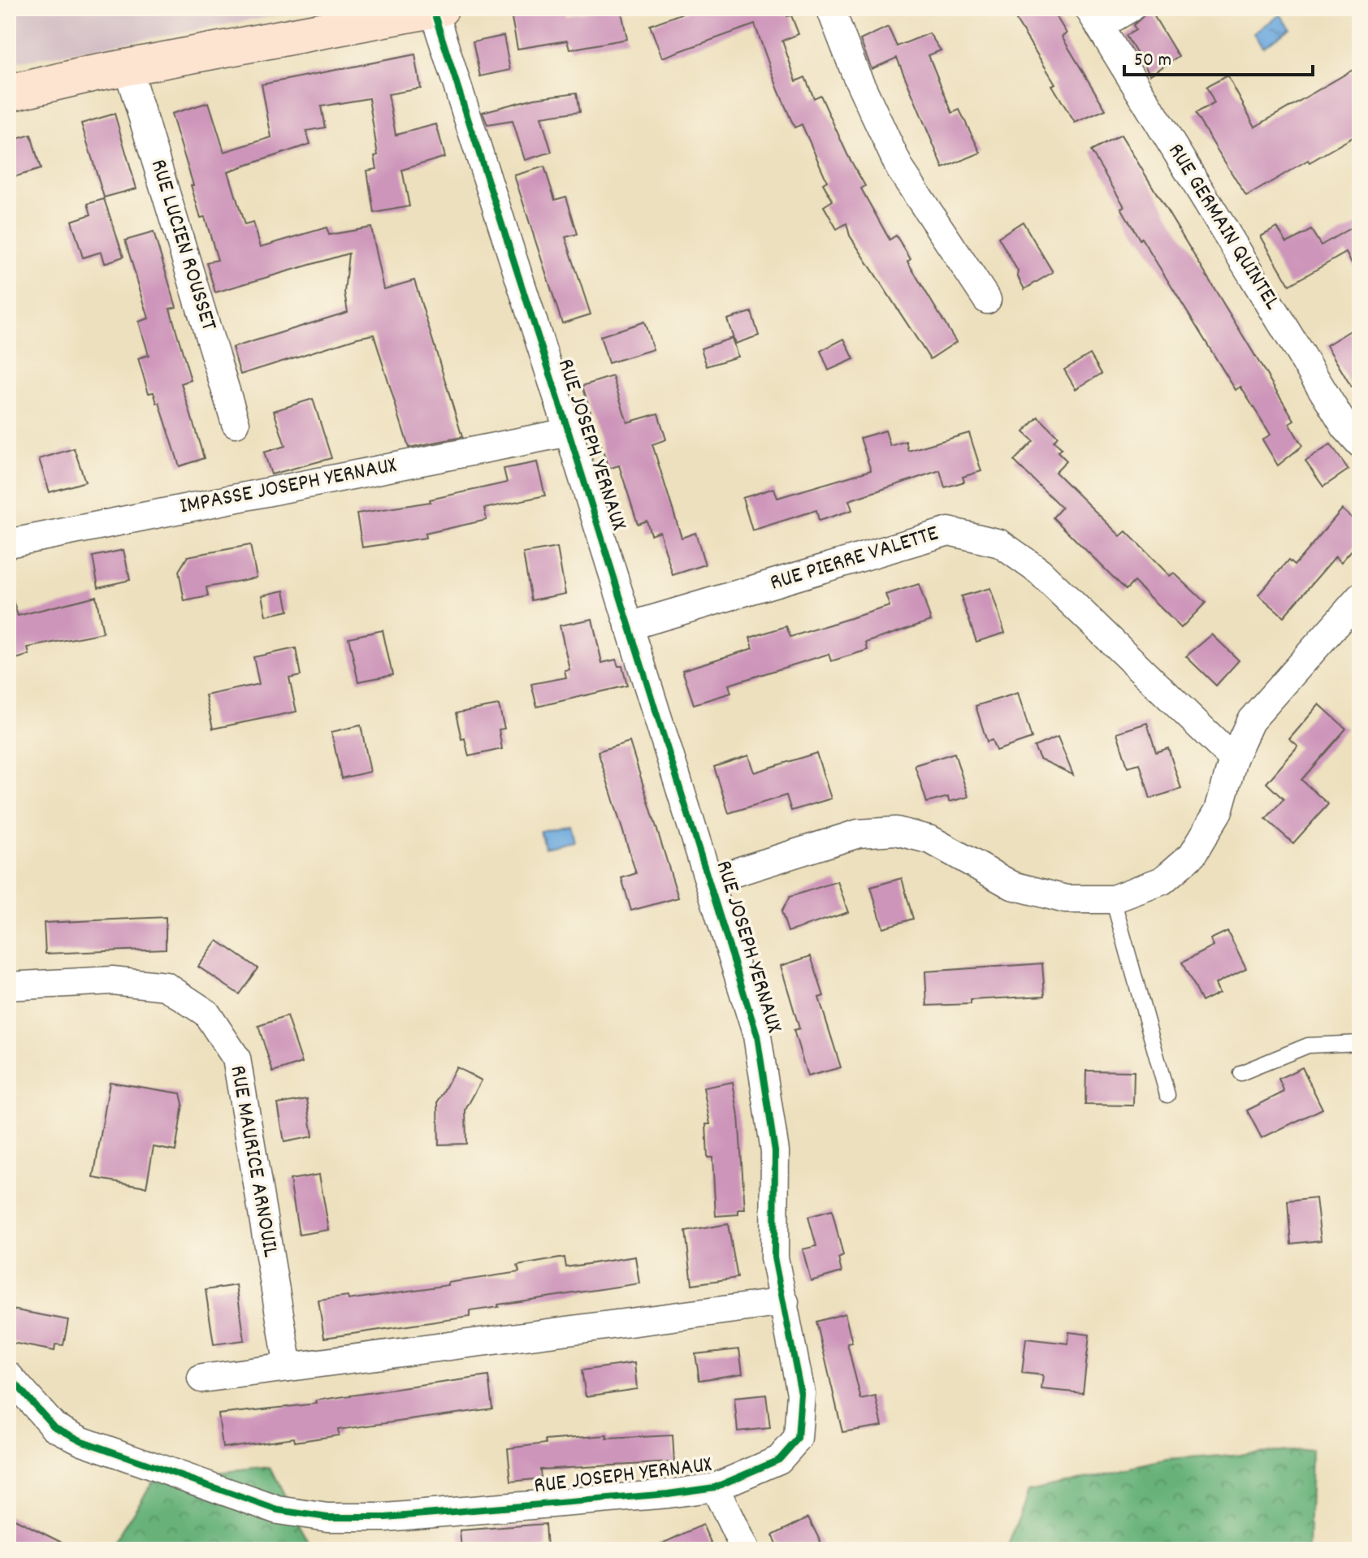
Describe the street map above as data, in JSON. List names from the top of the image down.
{
  "streets": {
    "street": [
      "RUE GERMAIN QUINTEL",
      "RUE LUCIEN ROUSSET",
      "RUE JOSEPH YERNAUX",
      "IMPASSE JOSEPH YERNAUX",
      "RUE PIERRE VALETTE",
      "RUE MAURICE ARNOUIL"
    ]
  },
  "crossings": [
    ["RUE JOSEPH YERNAUX", "IMPASSE JOSEPH YERNAUX"],
    ["RUE JOSEPH YERNAUX", "RUE PIERRE VALETTE"]
  ],
  "scale_bar": "50 m"
}
